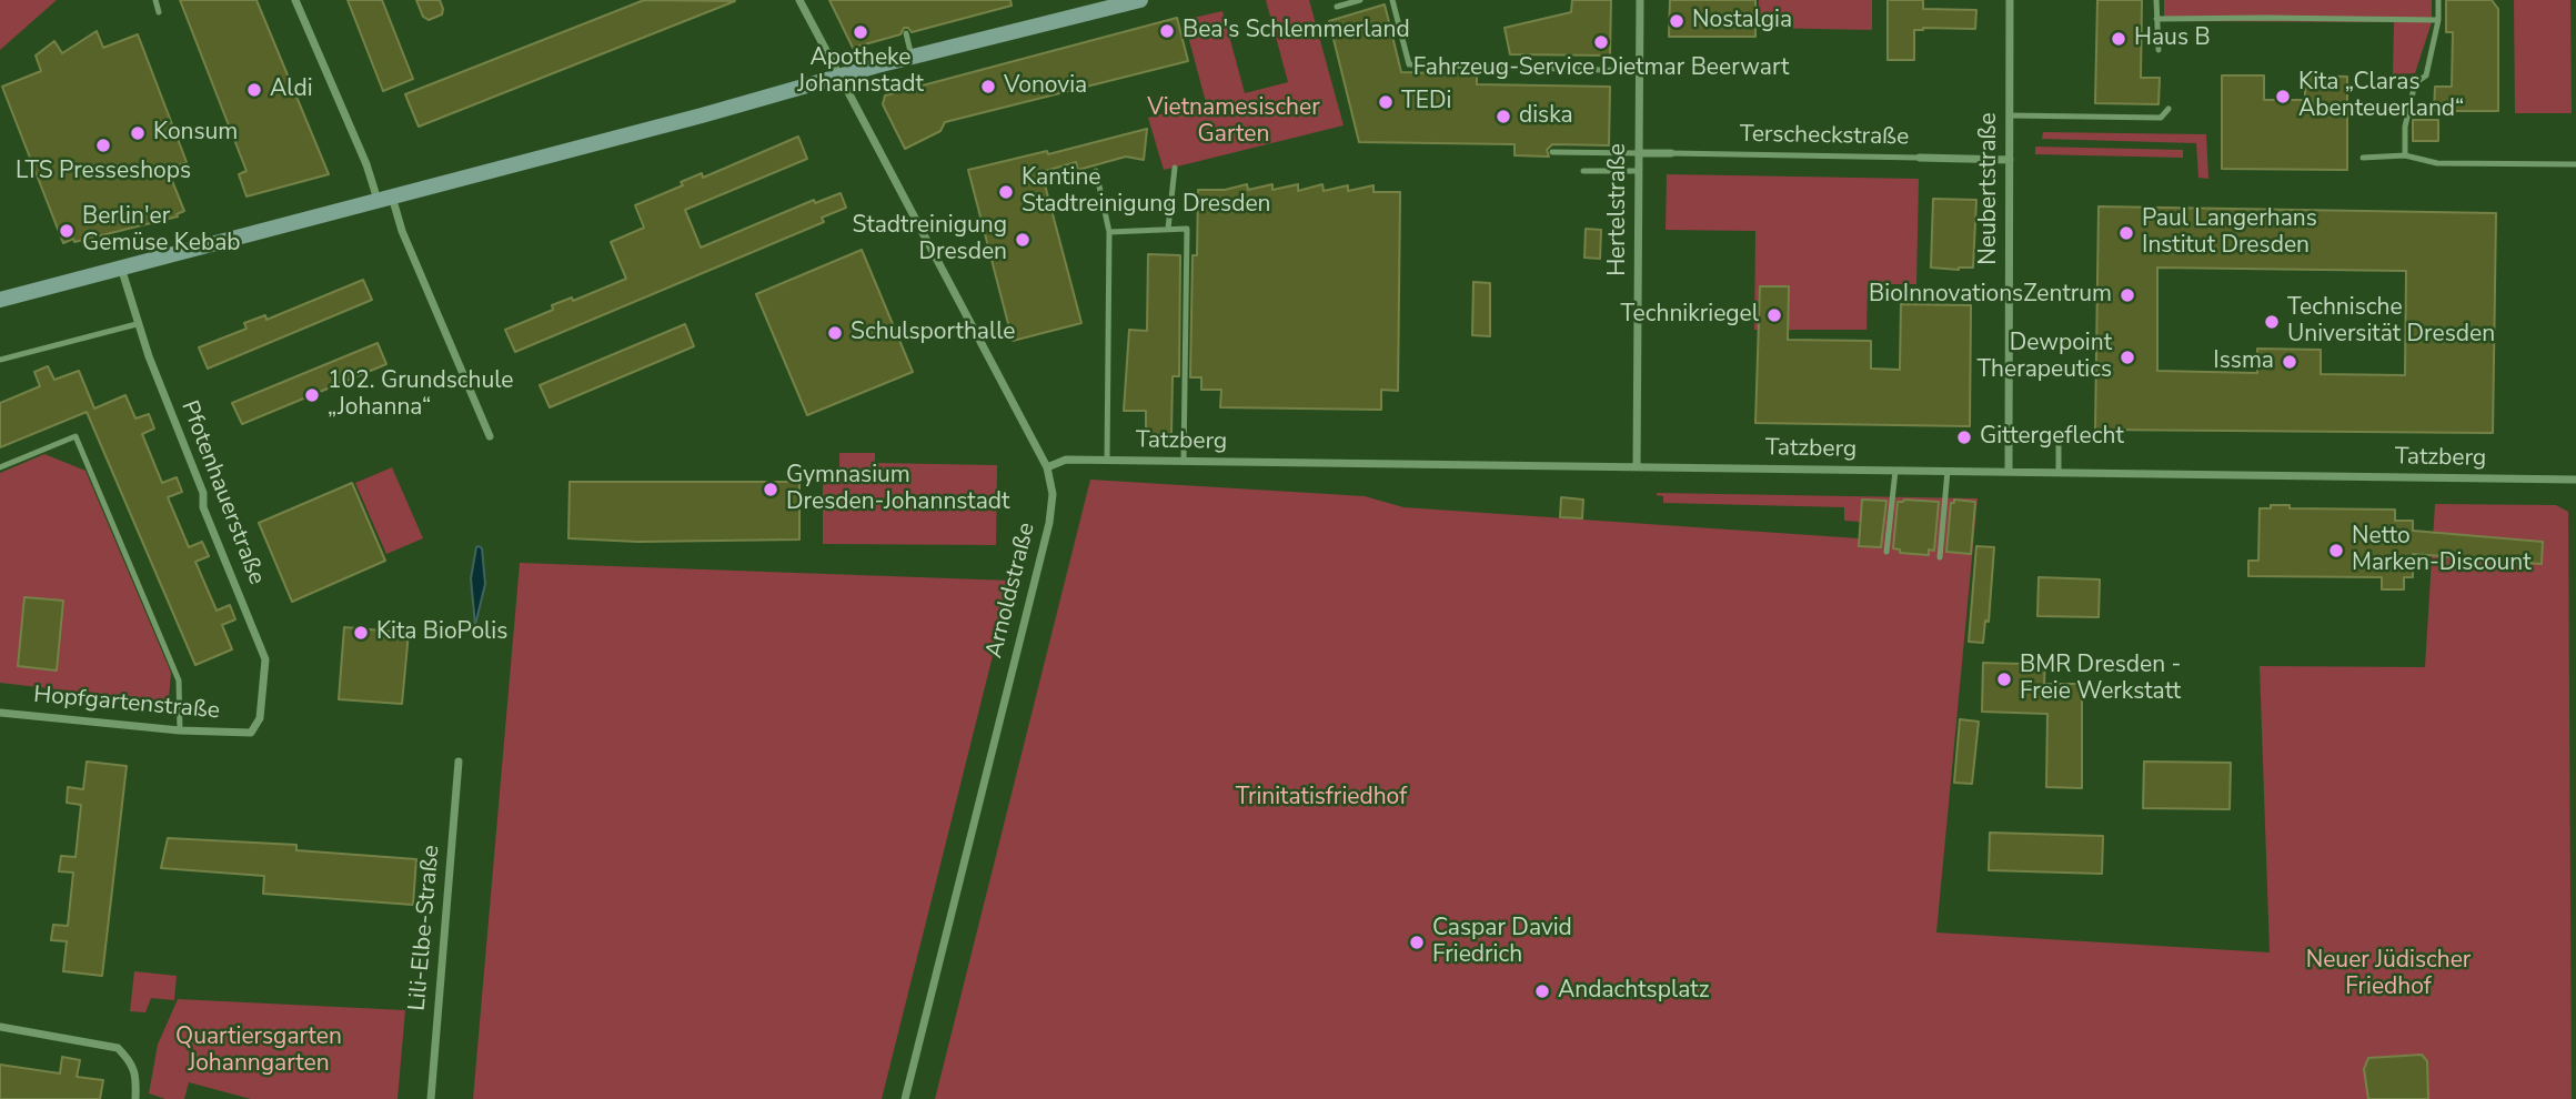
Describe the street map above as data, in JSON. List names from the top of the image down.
{
  "streets": {
    "street": [
      "Terscheckstraße",
      "Neubertstraße",
      "Hertelstraße",
      "Tatzberg",
      "Pfotenhauerstraße",
      "Arnoldstraße",
      "Hopfgartenstraße",
      "Lili-Elbe-Straße"
    ]
  },
  "crossings": [
    ["Terscheckstraße", "Neubertstraße"],
    ["Terscheckstraße", "Hertelstraße"],
    ["Neubertstraße", "Tatzberg"],
    ["Hertelstraße", "Tatzberg"],
    ["Tatzberg", "Arnoldstraße"],
    ["Pfotenhauerstraße", "Hopfgartenstraße"]
  ],
  "parks": [
    "Vietnamesischer Garten",
    "Trinitatisfriedhof",
    "Neuer Jüdischer Friedhof",
    "Quartiersgarten Johanngarten"
  ],
  "places": [
    "Nostalgia",
    "Bea's Schlemmerland",
    "Apotheke Johannstadt",
    "Haus B",
    "Fahrzeug-Service Dietmar Beerwart",
    "Vonovia",
    "Aldi",
    "Kita „Claras Abenteuerland“",
    "TEDi",
    "diska",
    "Konsum",
    "LTS Presseshops",
    "Kantine Stadtreinigung Dresden",
    "Berlin'er Gemüse Kebab",
    "Paul Langerhans Institut Dresden",
    "Stadtreinigung Dresden",
    "BioInnovationsZentrum",
    "Technikriegel",
    "Technische Universität Dresden",
    "Schulsporthalle",
    "Dewpoint Therapeutics",
    "Issma",
    "102. Grundschule „Johanna“",
    "Gittergeflecht",
    "Gymnasium Dresden-Johannstadt",
    "Netto Marken-Discount",
    "Kita BioPolis",
    "BMR Dresden - Freie Werkstatt",
    "Caspar David Friedrich",
    "Andachtsplatz"
  ]
}
